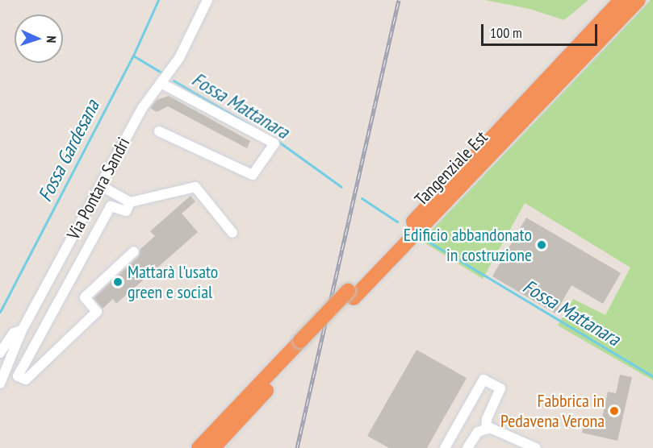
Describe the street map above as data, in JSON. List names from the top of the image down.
{
  "streets": {
    "highway": ["Tangenziale Est"],
    "street": ["Via Pontara Sandri"]
  },
  "water": ["Fossa Mattanara", "Fossa Gardesana"],
  "places": ["Edificio abbandonato in costruzione", "Mattarà l'usato green e social", "Fabbrica in Pedavena Verona"],
  "scale_bar": "100 m",
  "north": "right"
}
